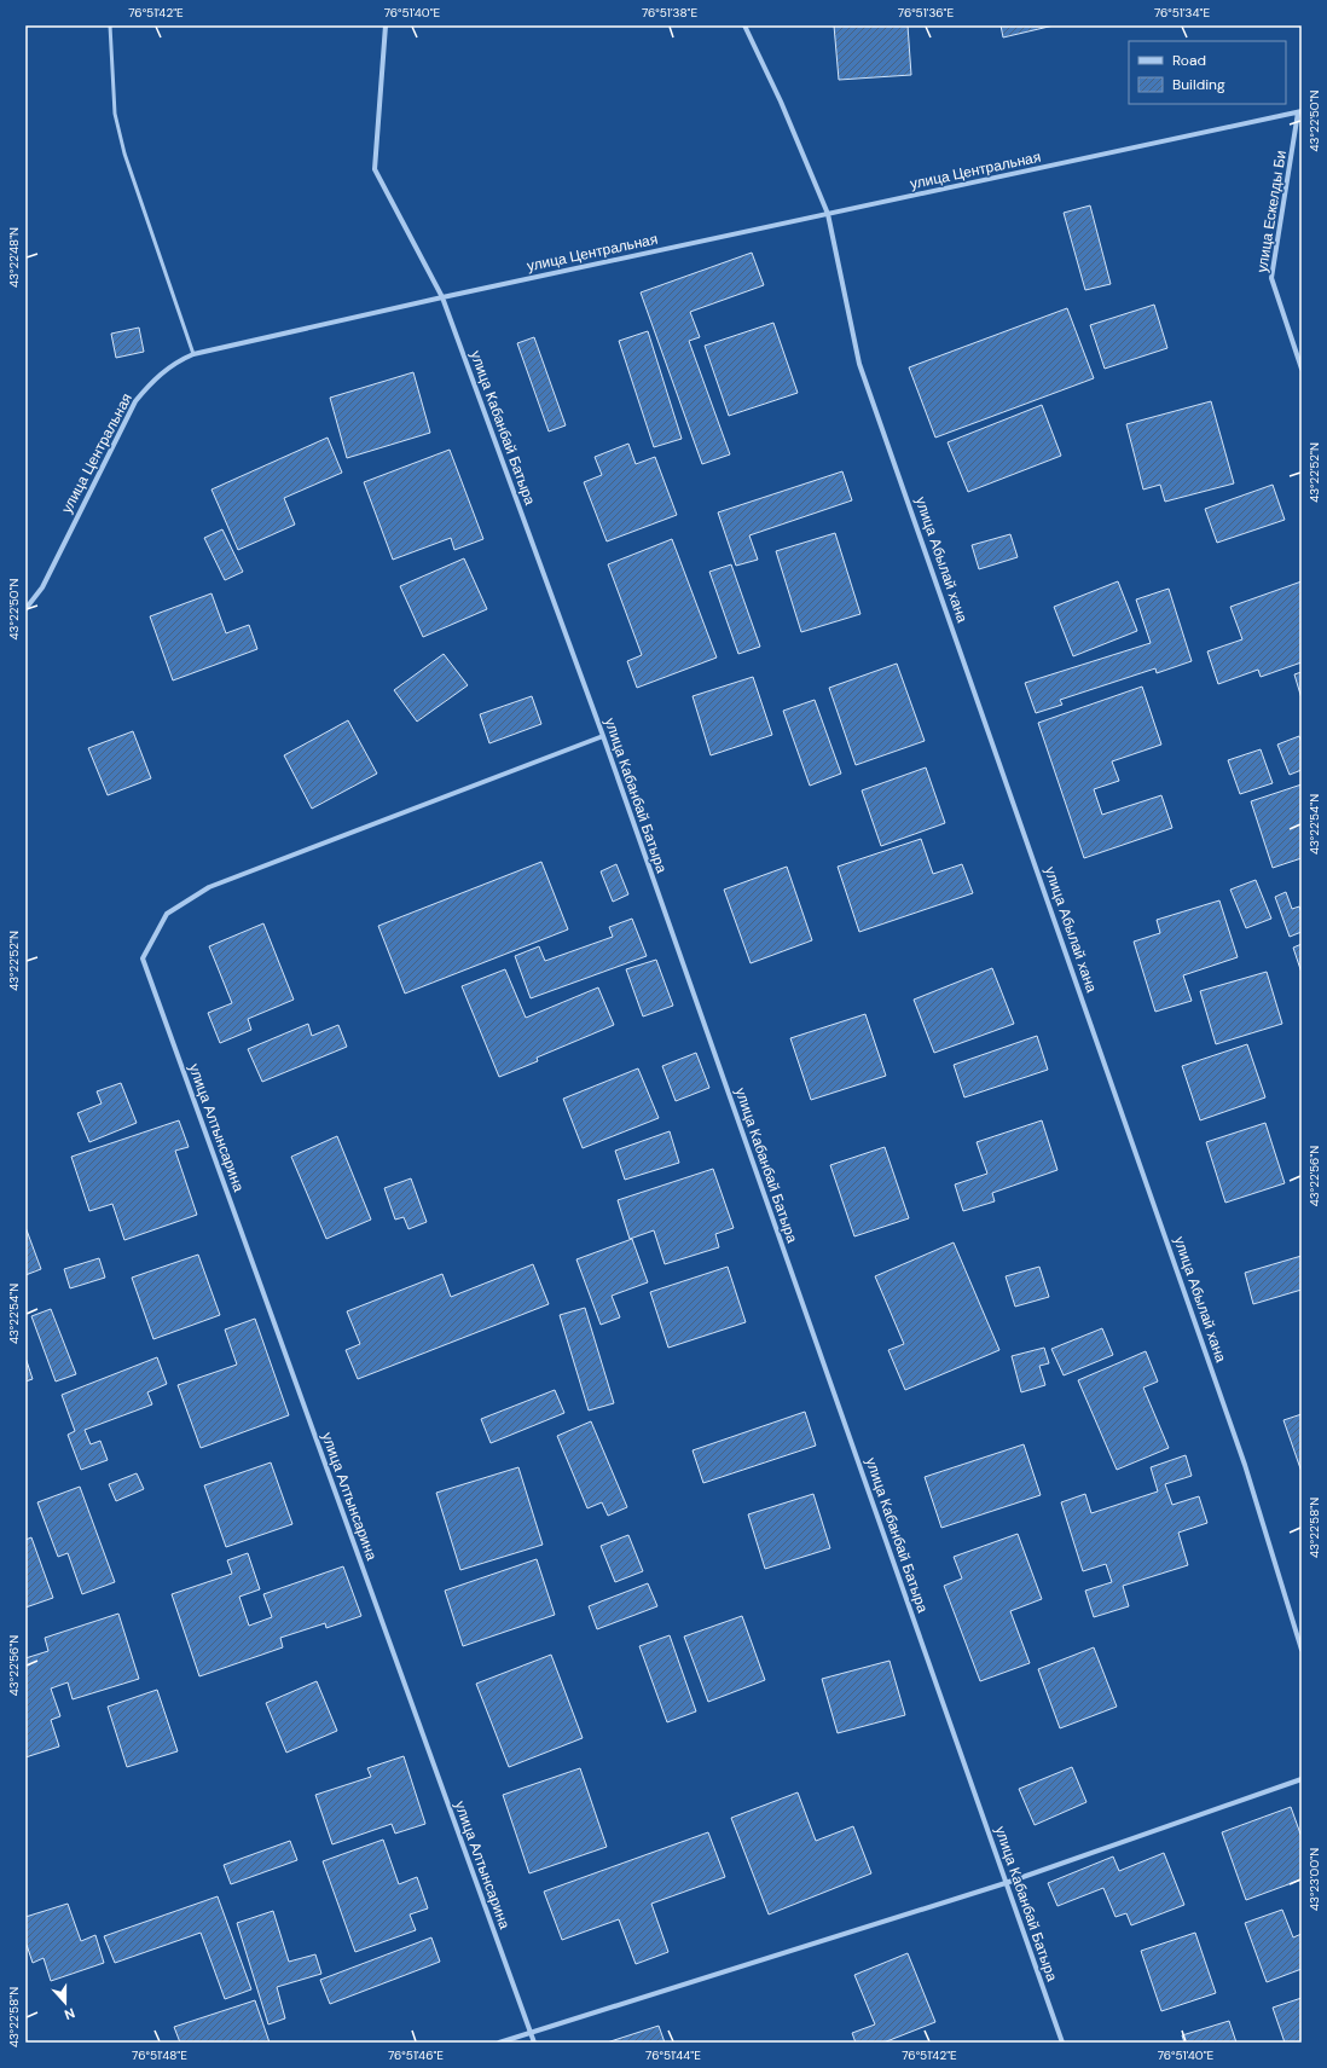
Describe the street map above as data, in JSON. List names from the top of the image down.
{
  "streets": {
    "street": [
      "улица Центральная",
      "улица Ескелды Би",
      "улица Кабанбай Батыра",
      "улица Абылай хана",
      "улица Алтынсарина"
    ]
  },
  "crossings": [
    ["улица Центральная", "улица Ескелды Би"],
    ["улица Центральная", "улица Кабанбай Батыра"],
    ["улица Центральная", "улица Абылай хана"],
    ["улица Кабанбай Батыра", "улица Алтынсарина"]
  ],
  "legend": ["Road", "Building"],
  "north": "bottom",
  "coordinates": [
    "76°51'42\"E",
    "76°51'40\"E",
    "76°51'38\"E",
    "76°51'36\"E",
    "76°51'34\"E",
    "43°22'50\"N",
    "43°22'48\"N",
    "43°22'52\"N",
    "43°22'54\"N",
    "43°22'56\"N",
    "43°22'58\"N",
    "43°23'00\"N",
    "76°51'48\"E",
    "76°51'46\"E",
    "76°51'44\"E"
  ]
}
